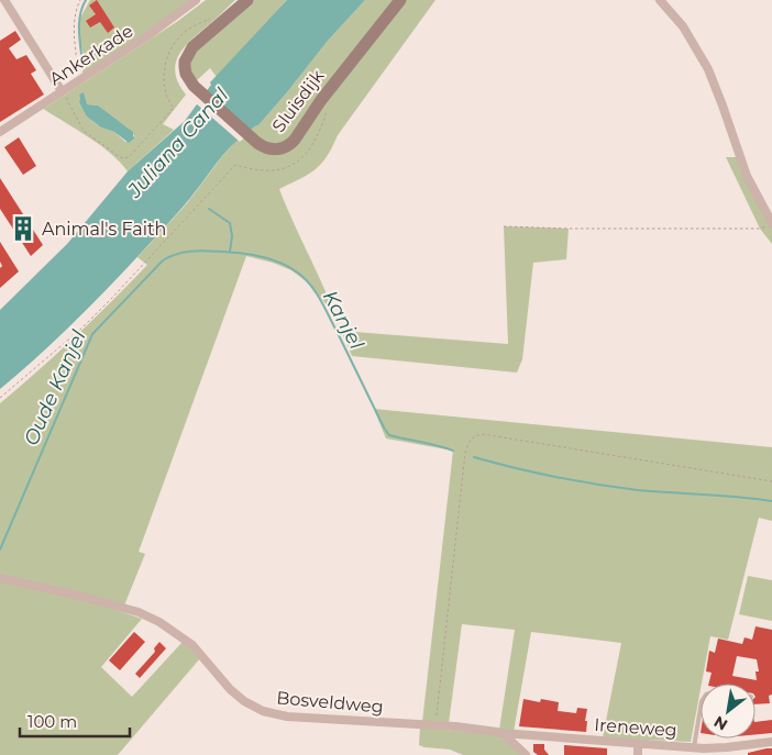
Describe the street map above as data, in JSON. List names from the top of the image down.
{
  "streets": {
    "street": [
      "Ankerkade",
      "Sluisdijk",
      "Bosveldweg",
      "Ireneweg"
    ]
  },
  "crossings": [
    ["Bosveldweg", "Ireneweg"]
  ],
  "water": ["Juliana Canal", "Kanjel", "Oude Kanjel"],
  "places": {
    "building": ["Animal's Faith"]
  },
  "scale_bar": "100 m",
  "north": "bottom left"
}
